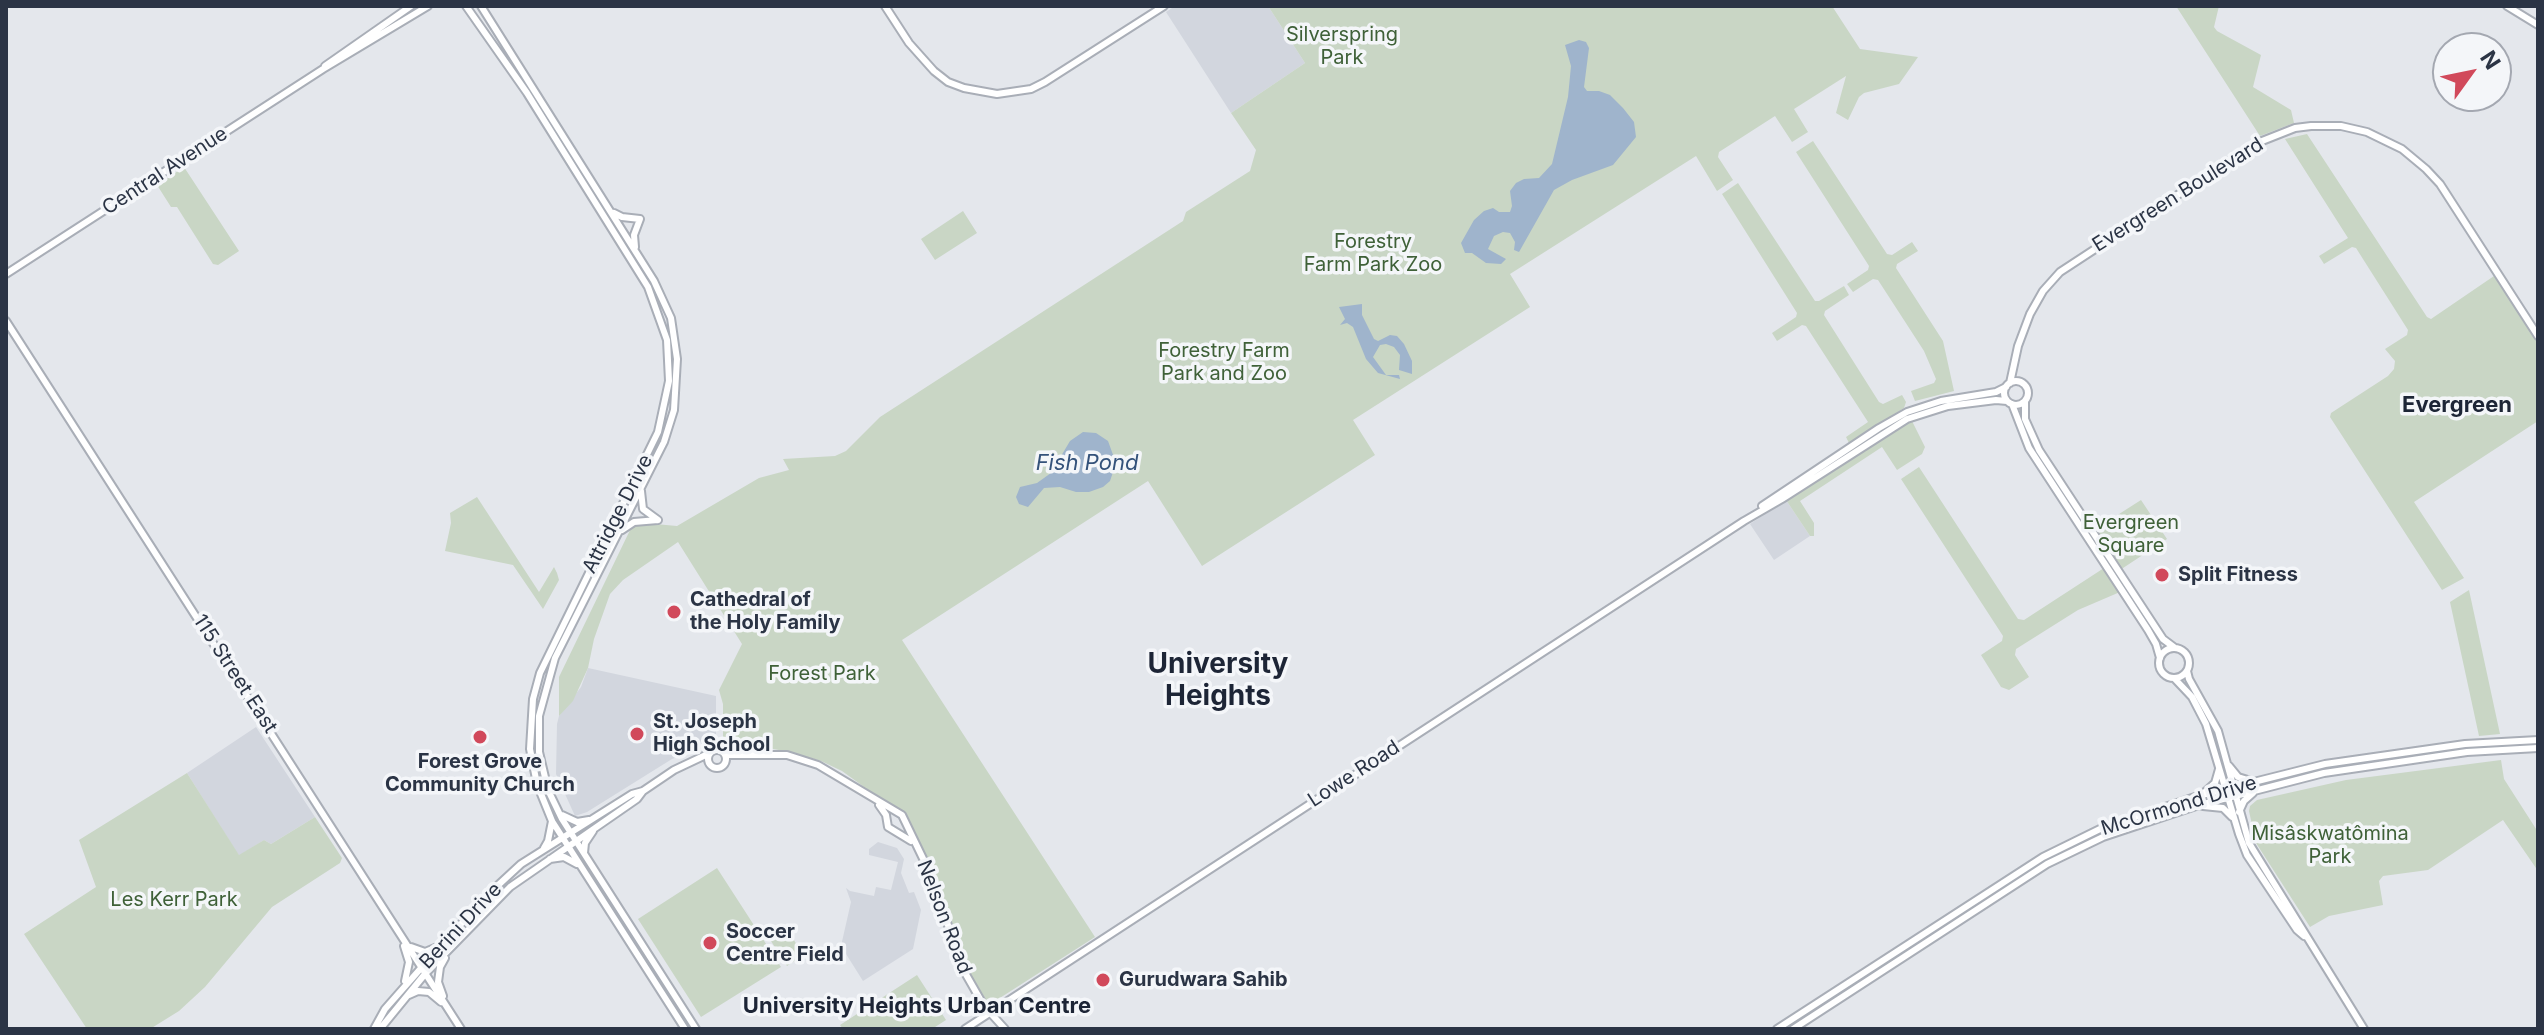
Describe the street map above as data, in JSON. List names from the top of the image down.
{
  "streets": {
    "street": [
      "Central Avenue",
      "Evergreen Boulevard",
      "Attridge Drive",
      "115 Street East",
      "Lowe Road",
      "McOrmond Drive",
      "Nelson Road",
      "Berini Drive"
    ]
  },
  "crossings": [
    ["Evergreen Boulevard", "Lowe Road"],
    ["Attridge Drive", "Berini Drive"],
    ["115 Street East", "Berini Drive"],
    ["Lowe Road", "Nelson Road"]
  ],
  "districts": ["Evergreen", "University Heights", "University Heights Urban Centre"],
  "water": ["Fish Pond"],
  "parks": [
    "Silverspring Park",
    "Forestry Farm Park Zoo",
    "Forestry Farm Park and Zoo",
    "Evergreen Square",
    "Forest Park",
    "Misâskwatômina Park",
    "Les Kerr Park"
  ],
  "places": [
    "Split Fitness",
    "Cathedral of the Holy Family",
    "St. Joseph High School",
    "Forest Grove Community Church",
    "Soccer Centre Field",
    "Gurudwara Sahib"
  ],
  "north": "top right"
}
